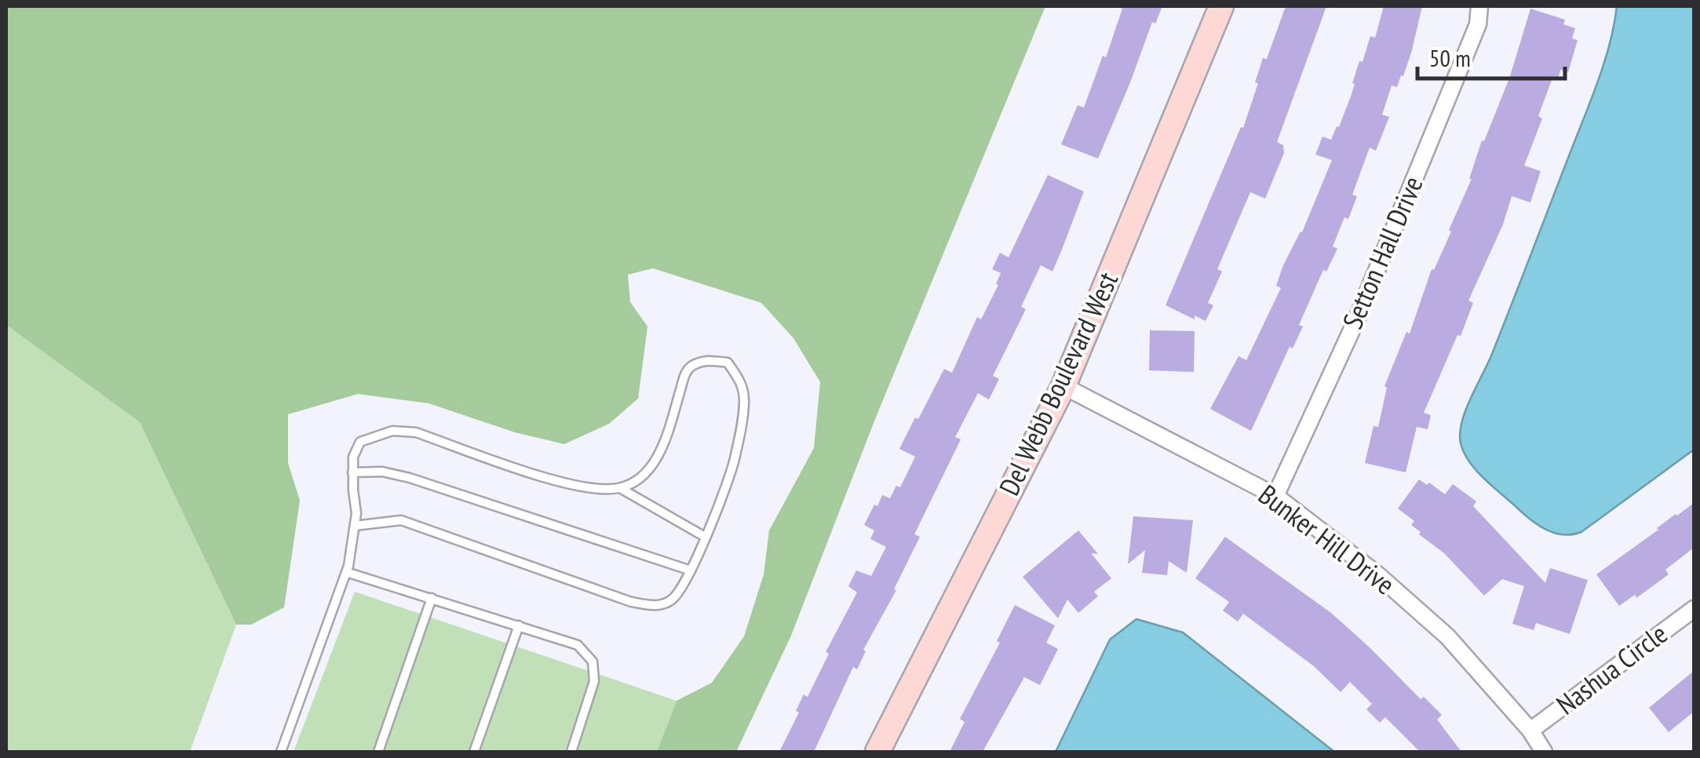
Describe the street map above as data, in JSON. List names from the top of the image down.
{
  "streets": {
    "street": [
      "Setton Hall Drive",
      "Del Webb Boulevard West",
      "Bunker Hill Drive",
      "Nashua Circle"
    ]
  },
  "crossings": [
    ["Setton Hall Drive", "Bunker Hill Drive"],
    ["Del Webb Boulevard West", "Bunker Hill Drive"],
    ["Bunker Hill Drive", "Nashua Circle"]
  ],
  "scale_bar": "50 m"
}
